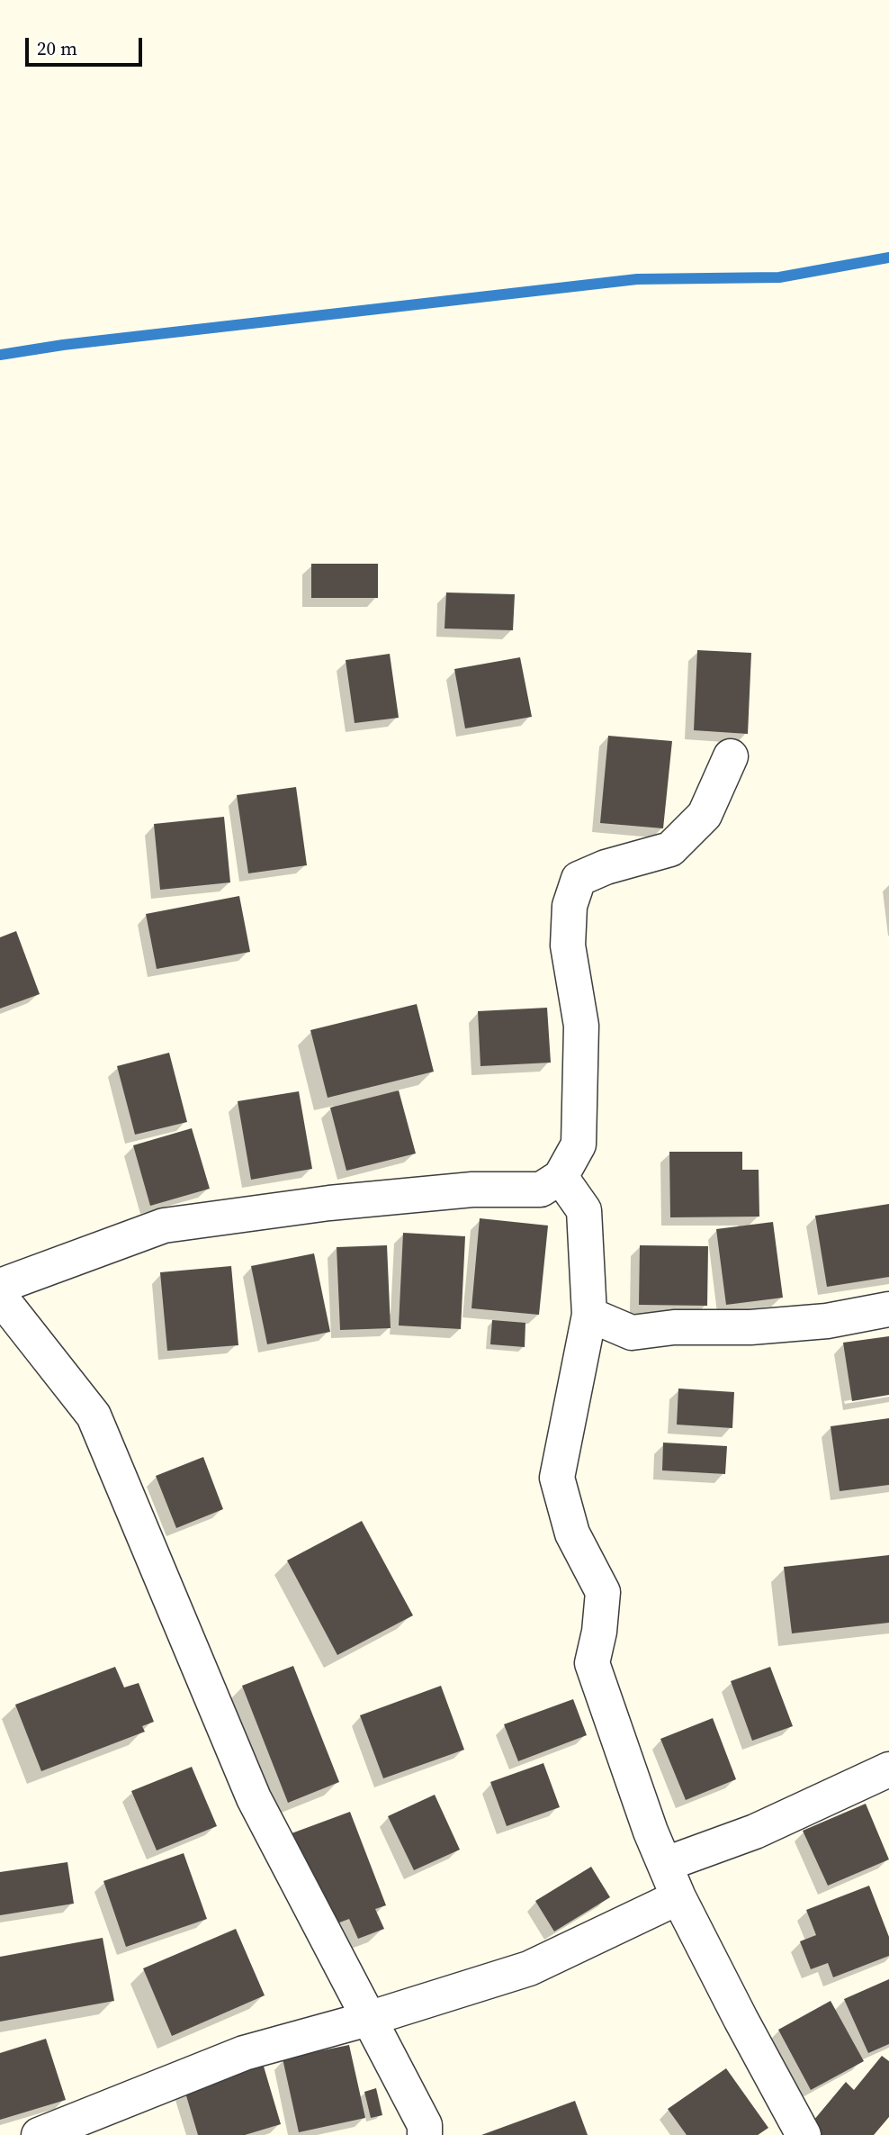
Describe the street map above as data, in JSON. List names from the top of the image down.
{
  "scale_bar": "20 m"
}
